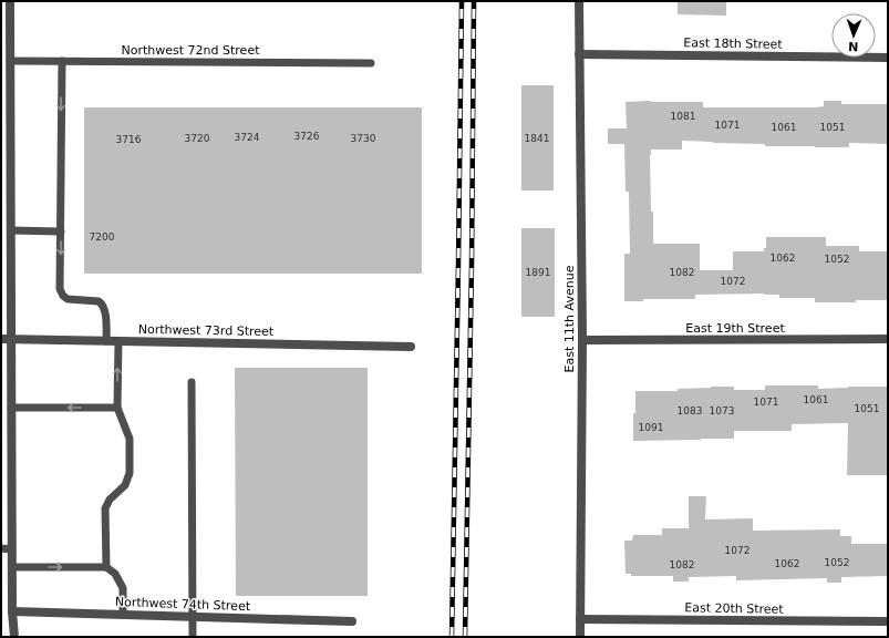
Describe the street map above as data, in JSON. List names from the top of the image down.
{
  "streets": {
    "street": [
      "East 18th Street",
      "East 11th Avenue",
      "East 19th Street",
      "Northwest 73rd Street",
      "Northwest 74th Street",
      "East 20th Street"
    ],
    "lane": ["Northwest 72nd Street"]
  },
  "crossings": [
    ["East 18th Street", "East 11th Avenue"],
    ["East 11th Avenue", "East 19th Street"],
    ["East 11th Avenue", "East 20th Street"]
  ],
  "house_numbers": [
    "1081",
    "1071",
    "1061",
    "1051",
    "3726",
    "3724",
    "3720",
    "3730",
    "1841",
    "3716",
    "7200",
    "1062",
    "1052",
    "1891",
    "1082",
    "1072",
    "1061",
    "1071",
    "1051",
    "1083",
    "1073",
    "1091",
    "1072",
    "1052",
    "1062",
    "1082"
  ],
  "north": "bottom"
}
